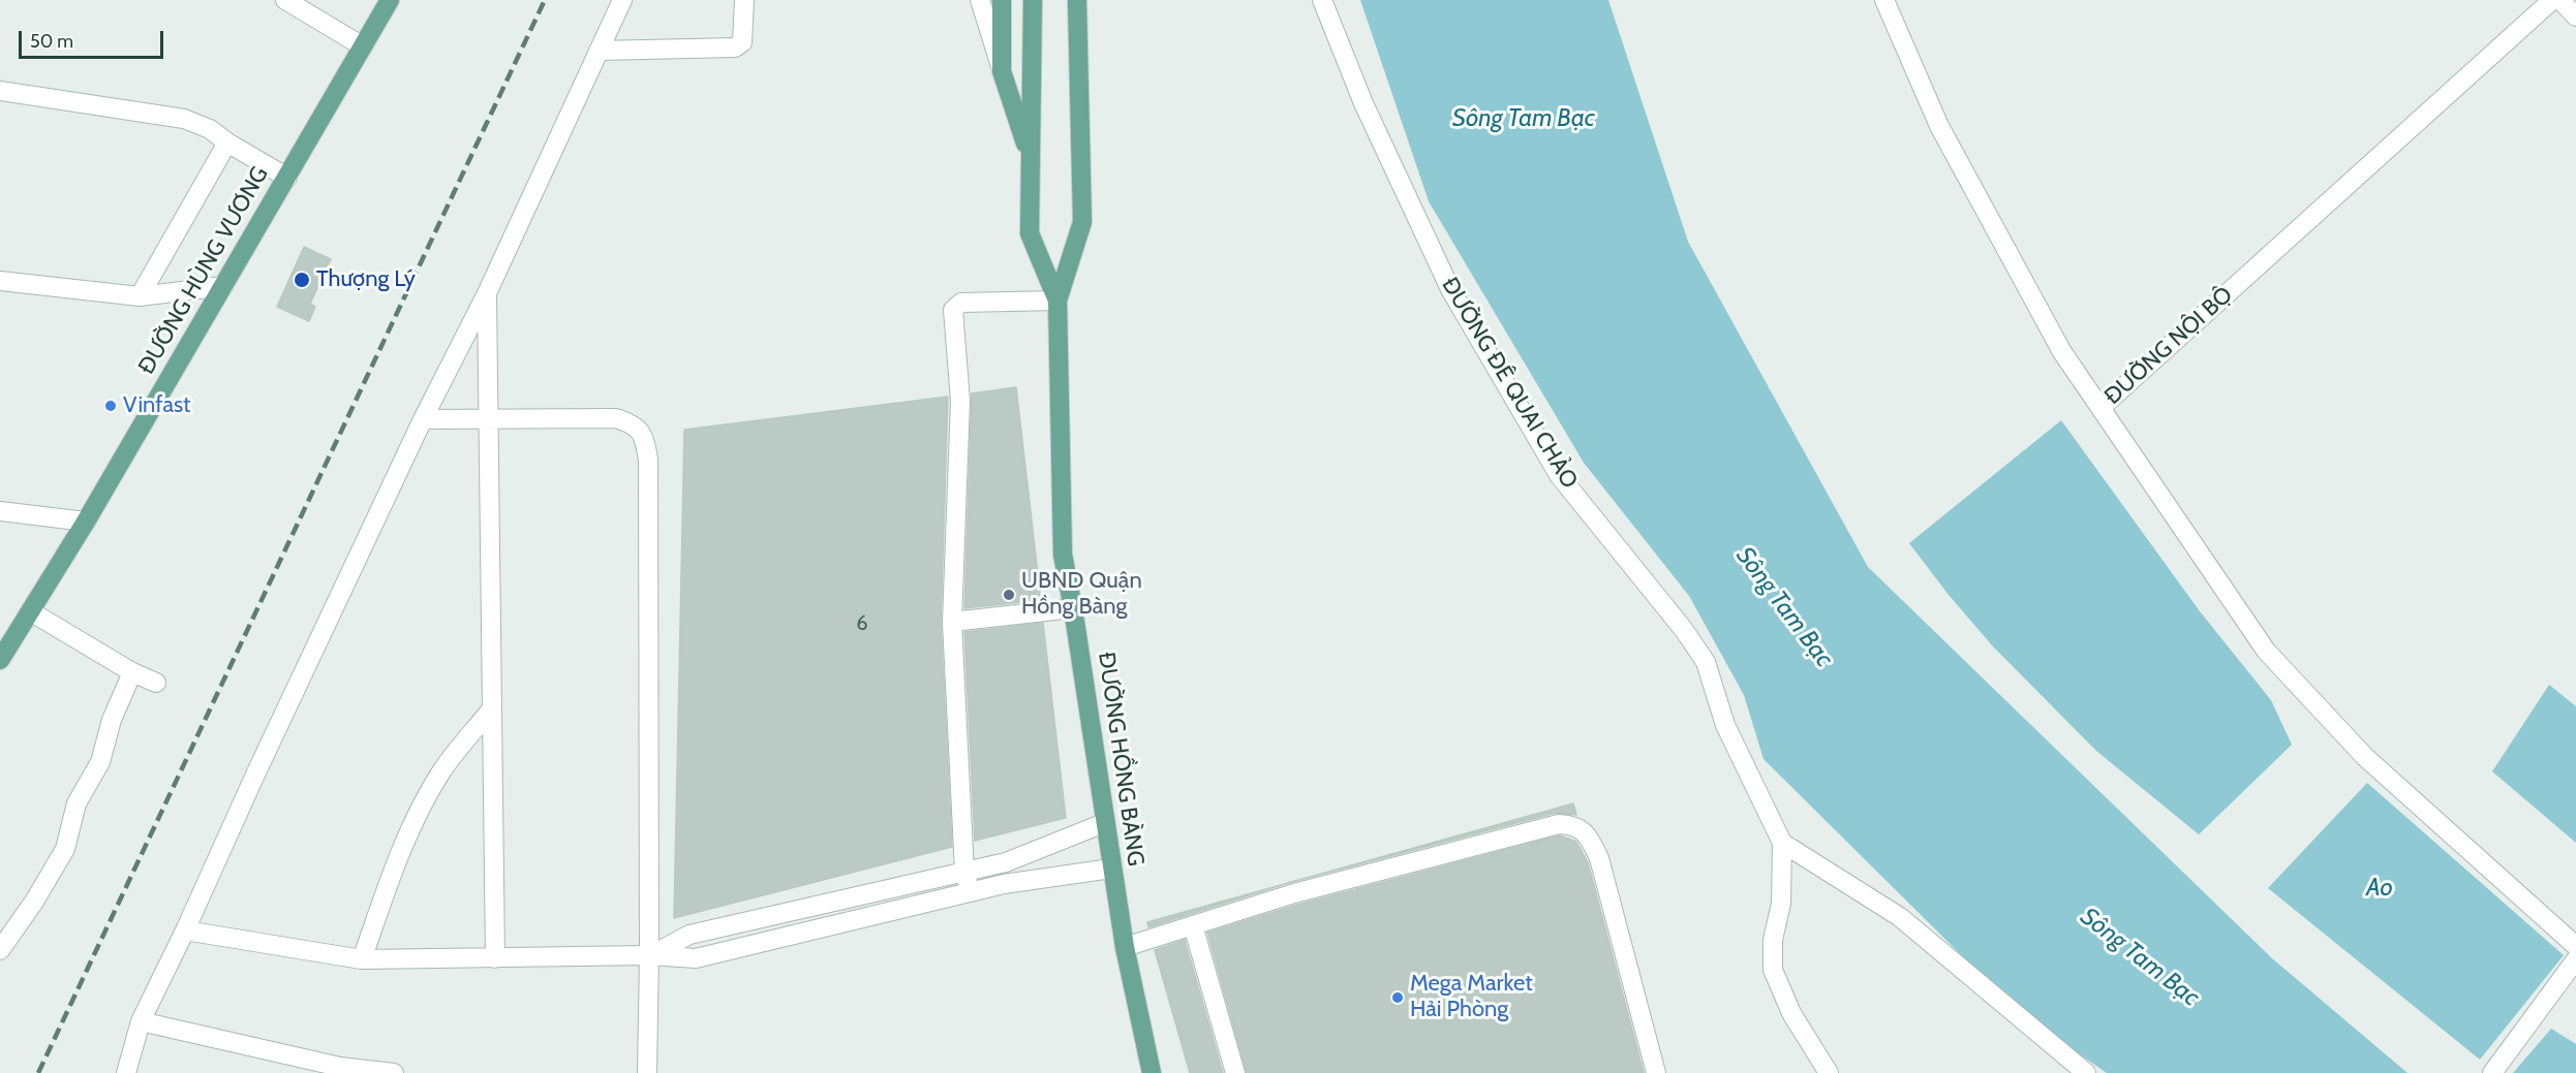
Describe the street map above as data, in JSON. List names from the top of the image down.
{
  "streets": {
    "main road": ["ĐƯỜNG HÙNG VƯƠNG", "ĐƯỜNG HỒNG BÀNG"],
    "street": ["ĐƯỜNG NỘI BỘ", "ĐƯỜNG ĐÊ QUAI CHẢO"]
  },
  "water": ["Sông Tam Bạc", "Ao"],
  "places": [
    "Thượng Lý",
    "Vinfast",
    "UBND Quận Hồng Bàng",
    "Mega Market Hải Phòng"
  ],
  "house_numbers": ["6"],
  "scale_bar": "50 m"
}
